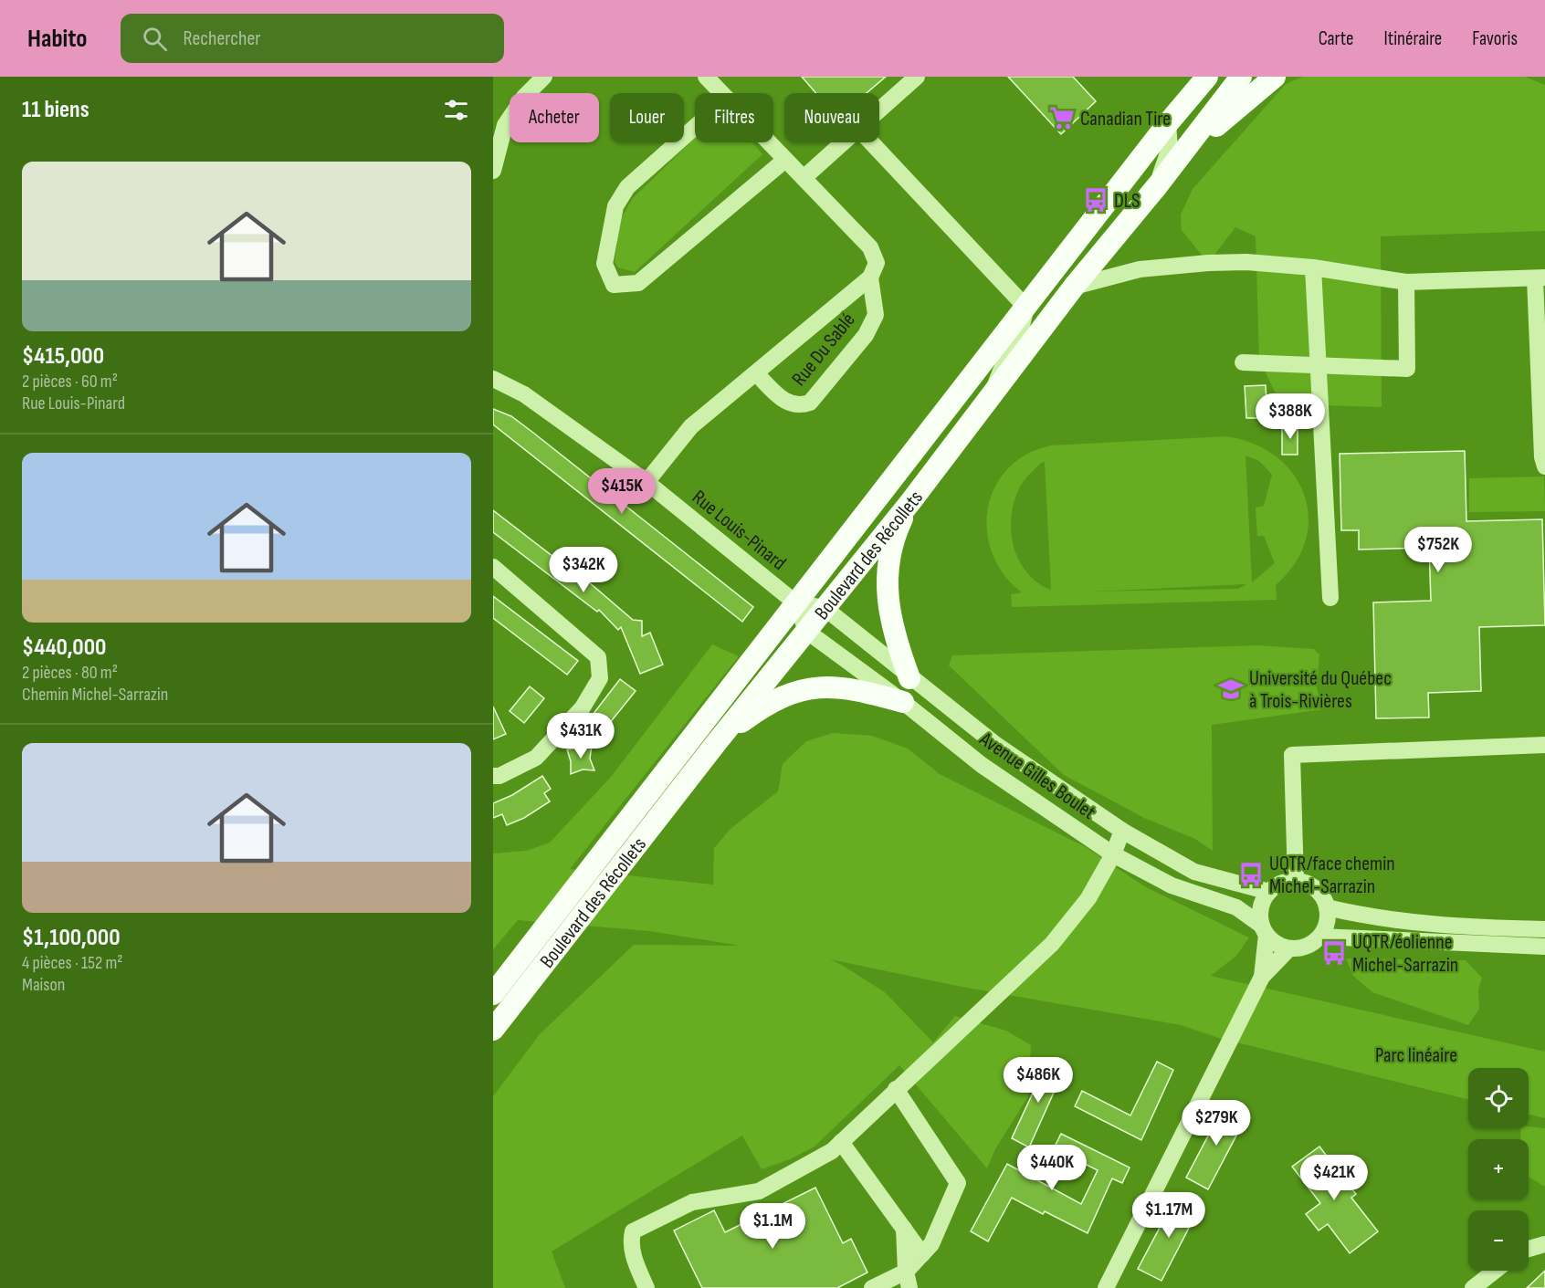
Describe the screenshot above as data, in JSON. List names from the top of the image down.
{
  "streets": {
    "main road": ["Boulevard des Récollets"],
    "street": ["Rue Du Sablé", "Rue Louis-Pinard", "Avenue Gilles Boulet"]
  },
  "crossings": [
    ["Rue Du Sablé", "Rue Louis-Pinard"],
    ["Rue Louis-Pinard", "Boulevard des Récollets"],
    ["Rue Louis-Pinard", "Avenue Gilles Boulet"],
    ["Boulevard des Récollets", "Avenue Gilles Boulet"]
  ],
  "parks": ["Parc linéaire"],
  "places": {
    "supermarket": ["Canadian Tire"],
    "bus stop": ["DLS", "UQTR/face chemin Michel-Sarrazin", "UQTR/éolienne Michel-Sarrazin"],
    "school or university": ["Université du Québec à Trois-Rivières"]
  },
  "page": {
    "header": "Habito",
    "search": "Rechercher",
    "nav": ["Carte", "Itinéraire", "Favoris"],
    "heading": "11 biens",
    "chip": [
      "Acheter",
      "Louer",
      "Filtres",
      "Nouveau"
    ],
    "list": [
      {
        "name": "$415,000",
        "note": "2 pièces · 60 m² · Rue Louis-Pinard"
      },
      {
        "name": "$440,000",
        "note": "2 pièces · 80 m² · Chemin Michel-Sarrazin"
      },
      {
        "name": "$1,100,000",
        "note": "4 pièces · 152 m² · Maison"
      }
    ],
    "price": [
      "$388K",
      "$415K",
      "$752K",
      "$342K",
      "$431K",
      "$486K",
      "$279K",
      "$440K",
      "$421K",
      "$1.17M",
      "$1.1M"
    ],
    "map_buttons": ["+", "−"]
  }
}
